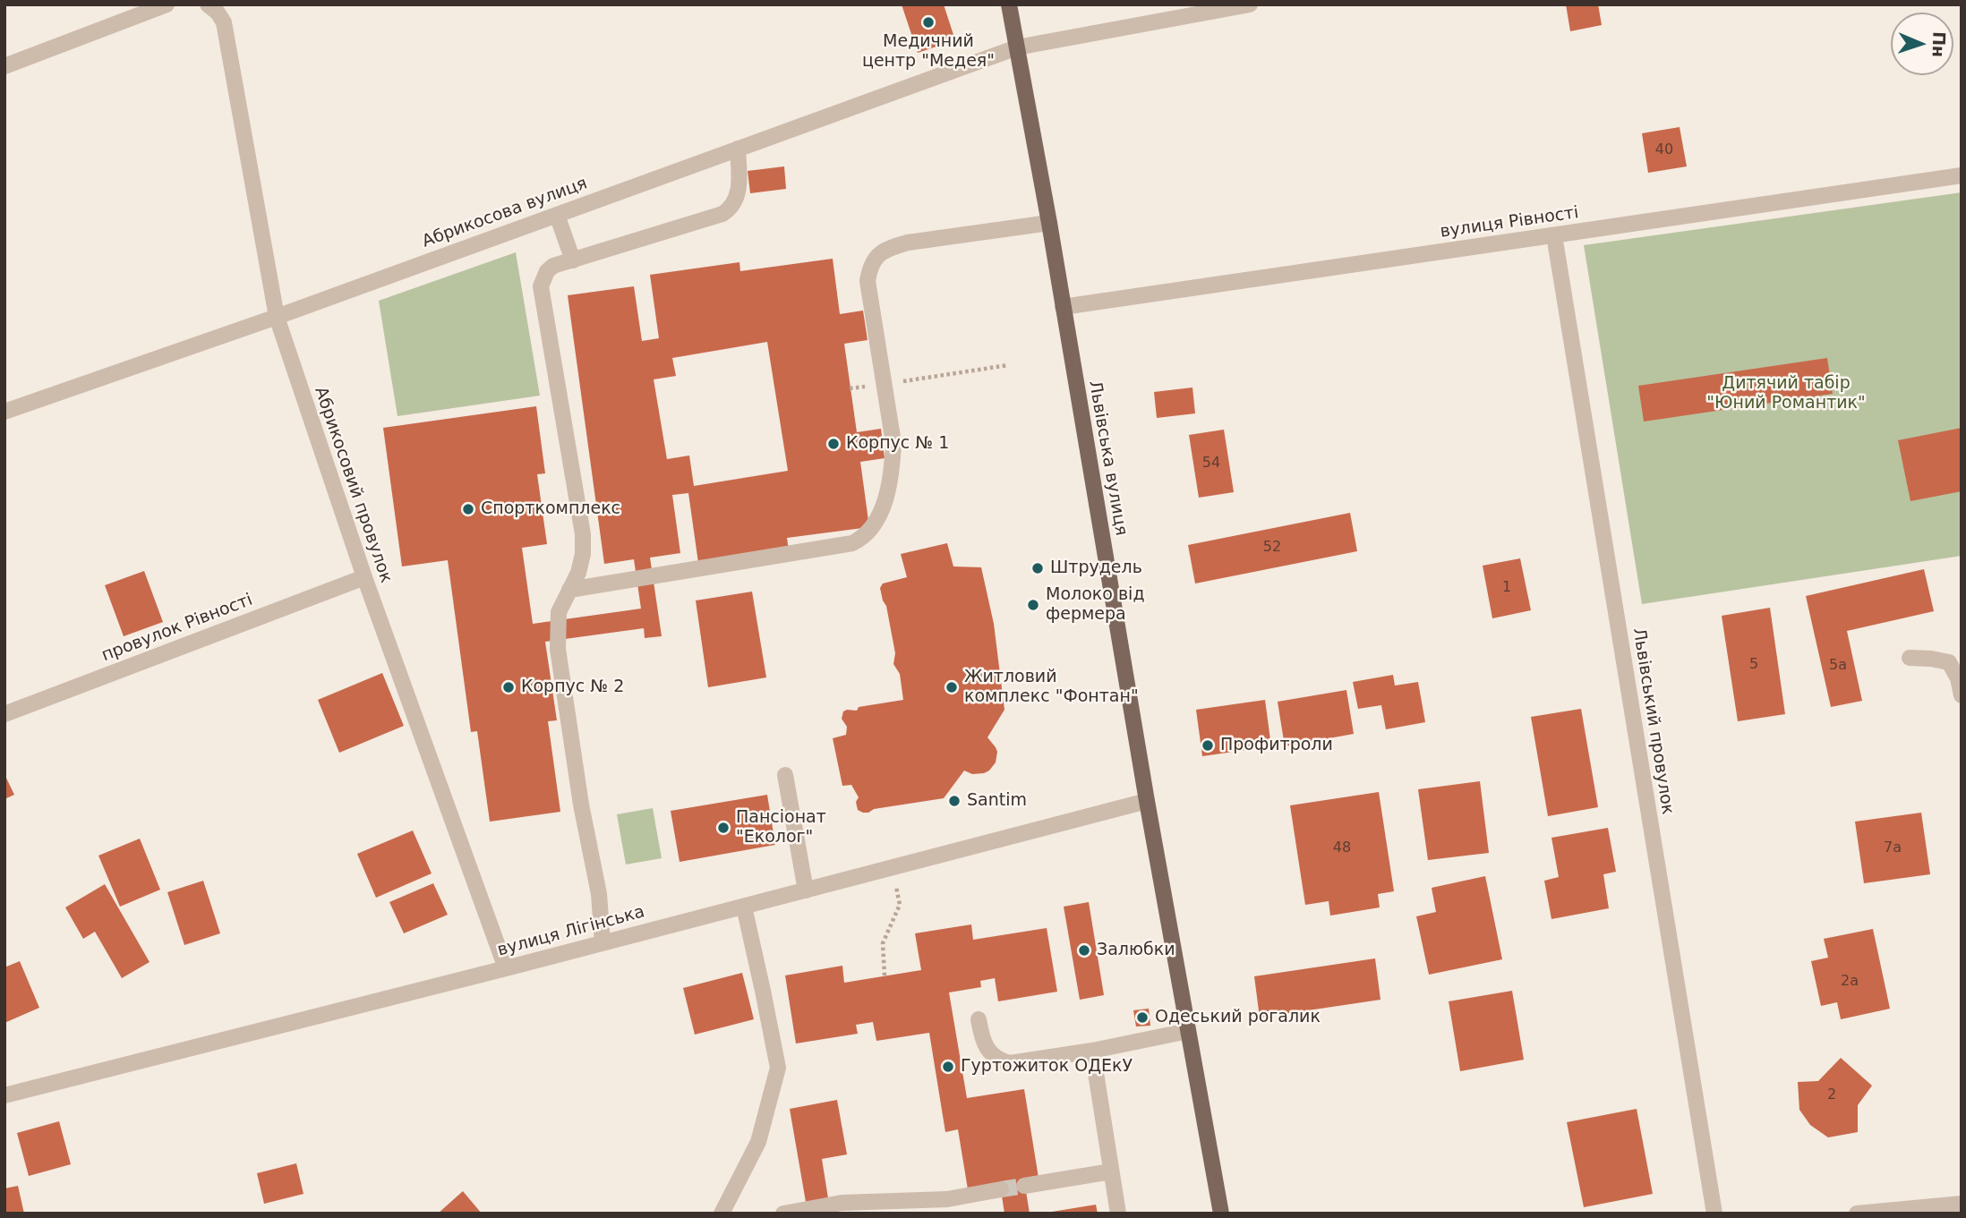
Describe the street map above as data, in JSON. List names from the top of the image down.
{
  "streets": {
    "main road": ["Львівська вулиця"],
    "street": [
      "Абрикосова вулиця",
      "вулиця Рівності",
      "Абрикосовий провулок",
      "провулок Рівності",
      "Львівський провулок",
      "вулиця Лігінська"
    ]
  },
  "crossings": [
    ["Абрикосова вулиця", "Львівська вулиця"],
    ["Абрикосова вулиця", "Абрикосовий провулок"],
    ["вулиця Рівності", "Львівська вулиця"],
    ["вулиця Рівності", "Львівський провулок"],
    ["Львівська вулиця", "вулиця Лігінська"],
    ["Абрикосовий провулок", "провулок Рівності"],
    ["Абрикосовий провулок", "вулиця Лігінська"]
  ],
  "parks": ["Дитячий табір \"Юний Романтик\""],
  "places": [
    "Медичний центр \"Медея\"",
    "Корпус № 1",
    "Спорткомплекс",
    "Штрудель",
    "Молоко від фермера",
    "Корпус № 2",
    "Житловий комплекс \"Фонтан\"",
    "Профитроли",
    "Santim",
    "Пансіонат \"Еколог\"",
    "Залюбки",
    "Одеський рогалик",
    "Гуртожиток ОДЕкУ"
  ],
  "house_numbers": [
    "40",
    "54",
    "52",
    "1",
    "5",
    "5а",
    "48",
    "7а",
    "2а",
    "2"
  ],
  "north": "right"
}
